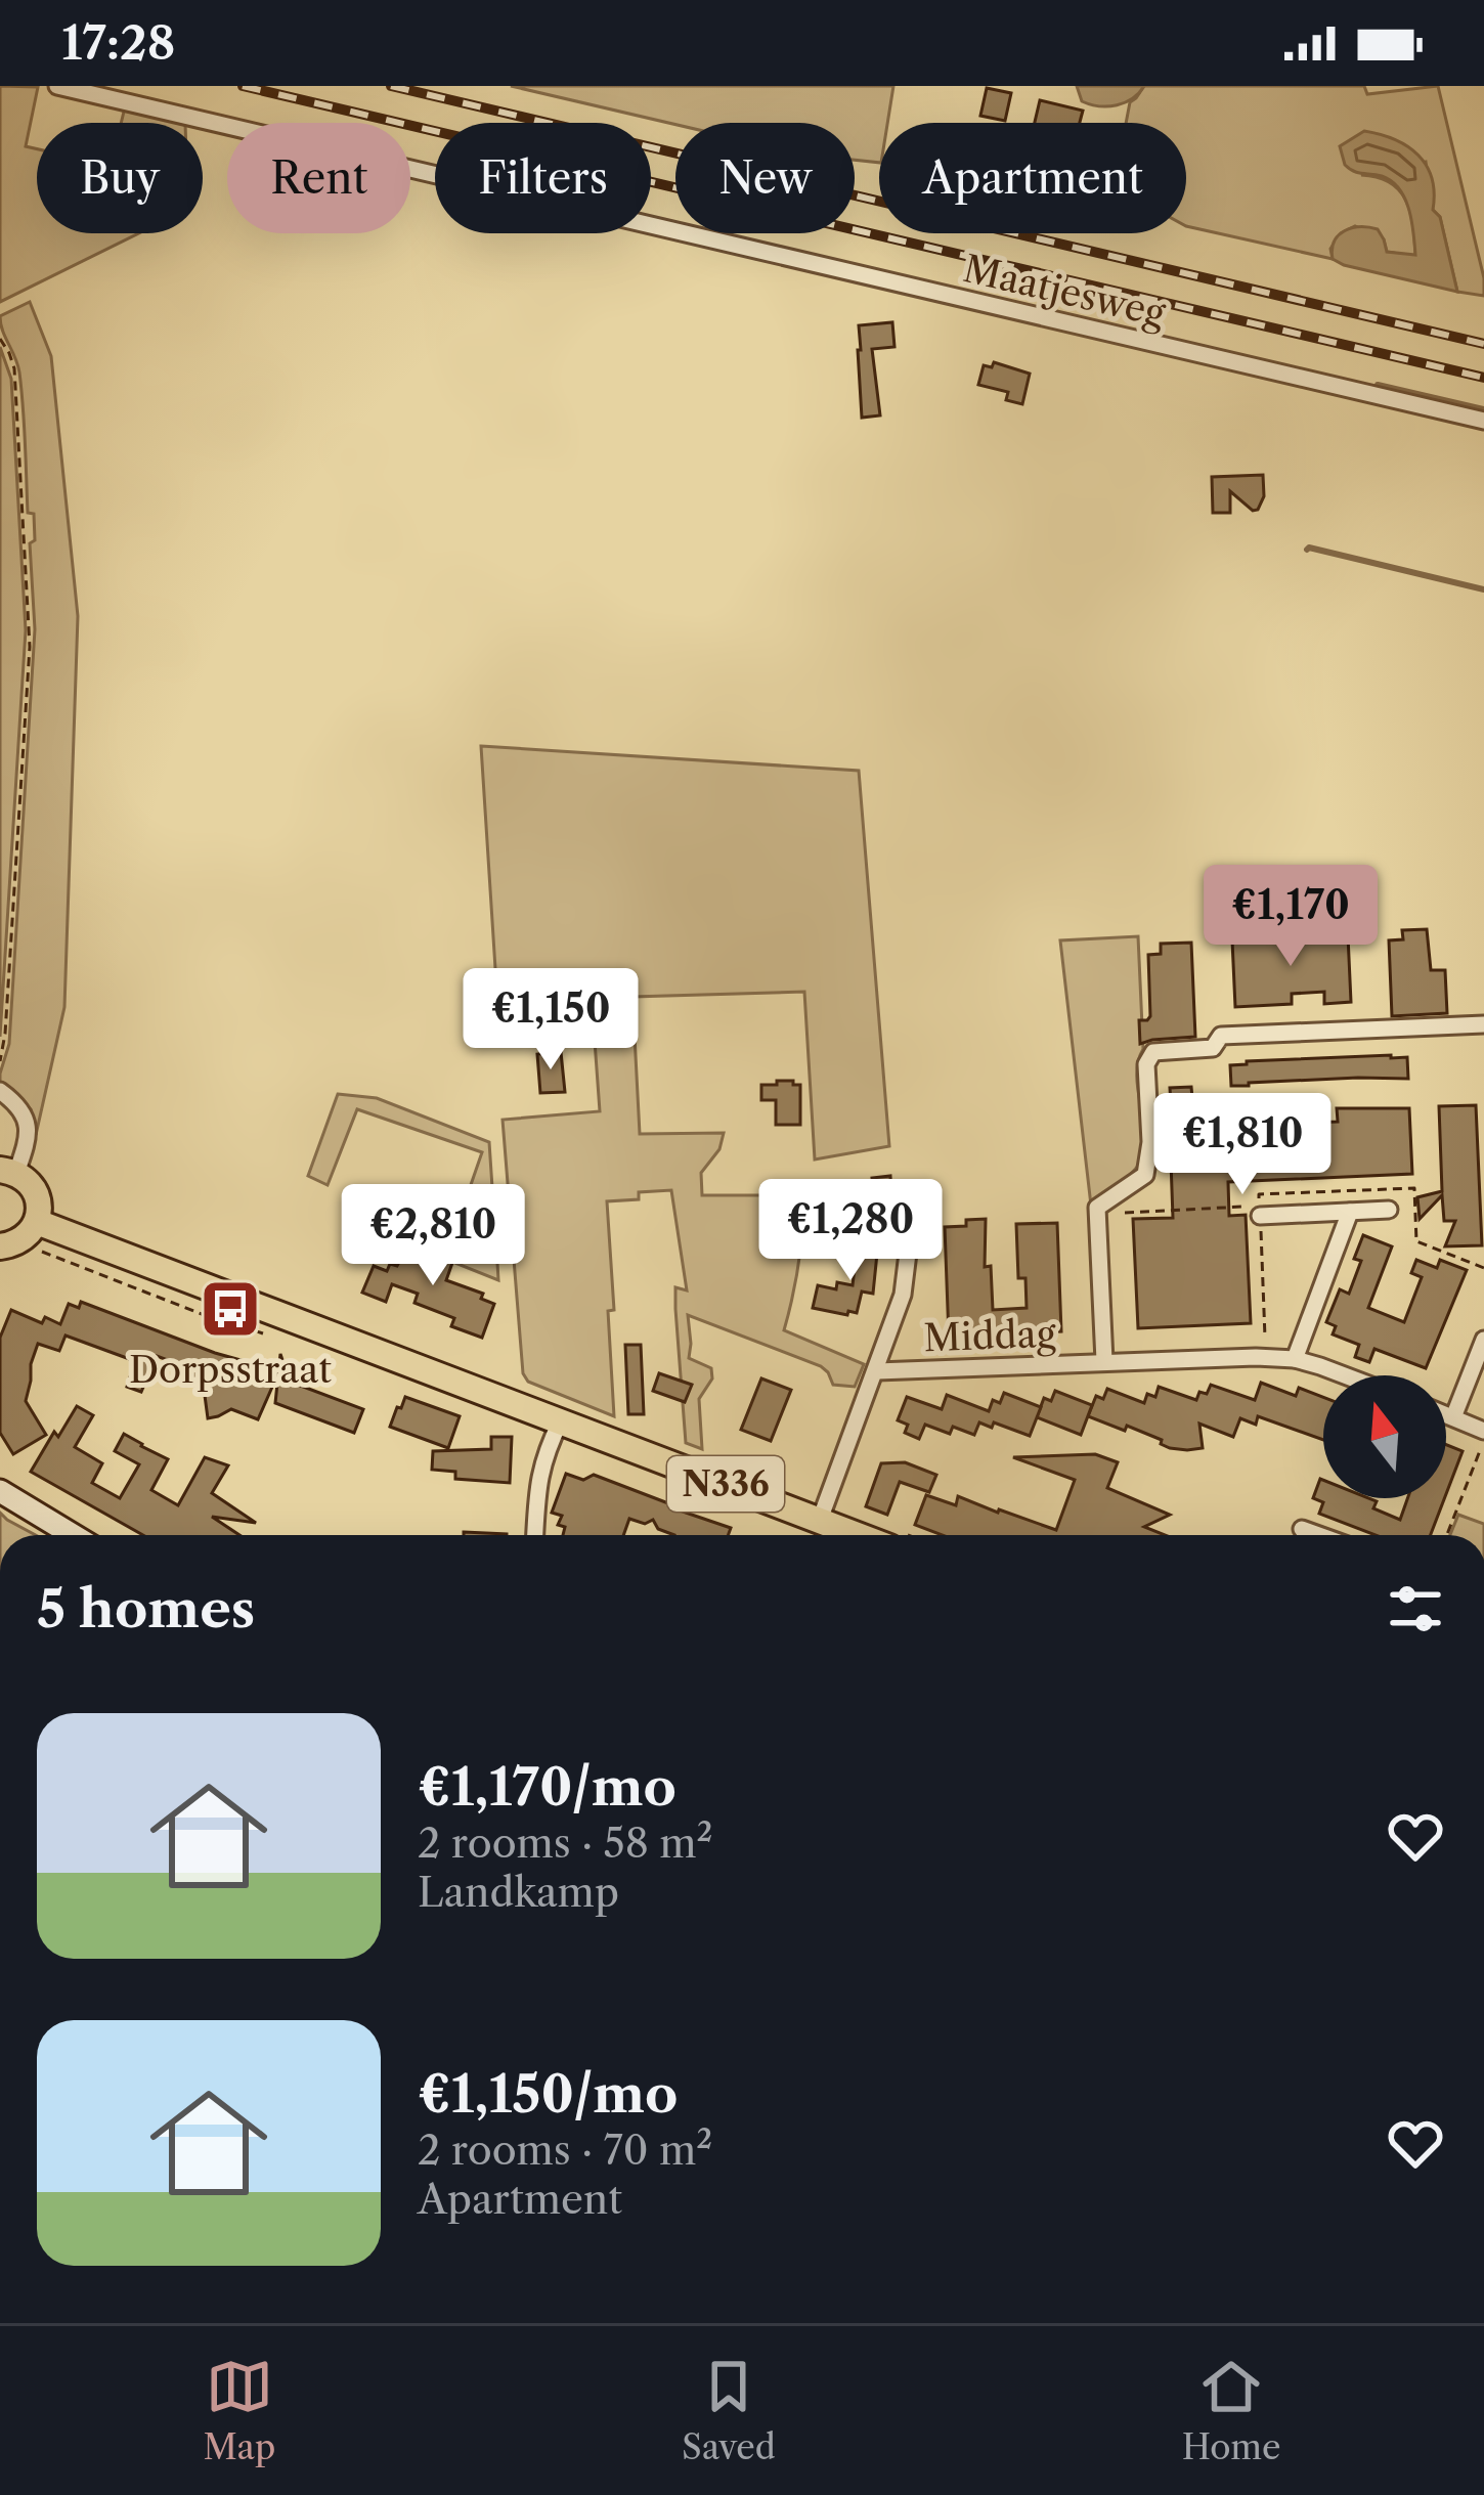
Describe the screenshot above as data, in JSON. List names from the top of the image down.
{
  "streets": {
    "main road": ["N336"],
    "street": ["Maatjesweg", "Middag"]
  },
  "crossings": [
    ["Middag", "N336"]
  ],
  "places": {
    "bus stop": ["Dorpsstraat"]
  },
  "north": "top",
  "page": {
    "status": "17:28",
    "chip": [
      "Buy",
      "Rent",
      "Filters",
      "New",
      "Apartment"
    ],
    "price": [
      "€1,170",
      "€1,150",
      "€1,810",
      "€1,280",
      "€2,810"
    ],
    "heading": "5 homes",
    "list": [
      {
        "name": "€1,170/mo",
        "note": "2 rooms · 58 m² · Landkamp"
      },
      {
        "name": "€1,150/mo",
        "note": "2 rooms · 70 m² · Apartment"
      }
    ],
    "tabs": ["Map", "Saved", "Home"]
  }
}
